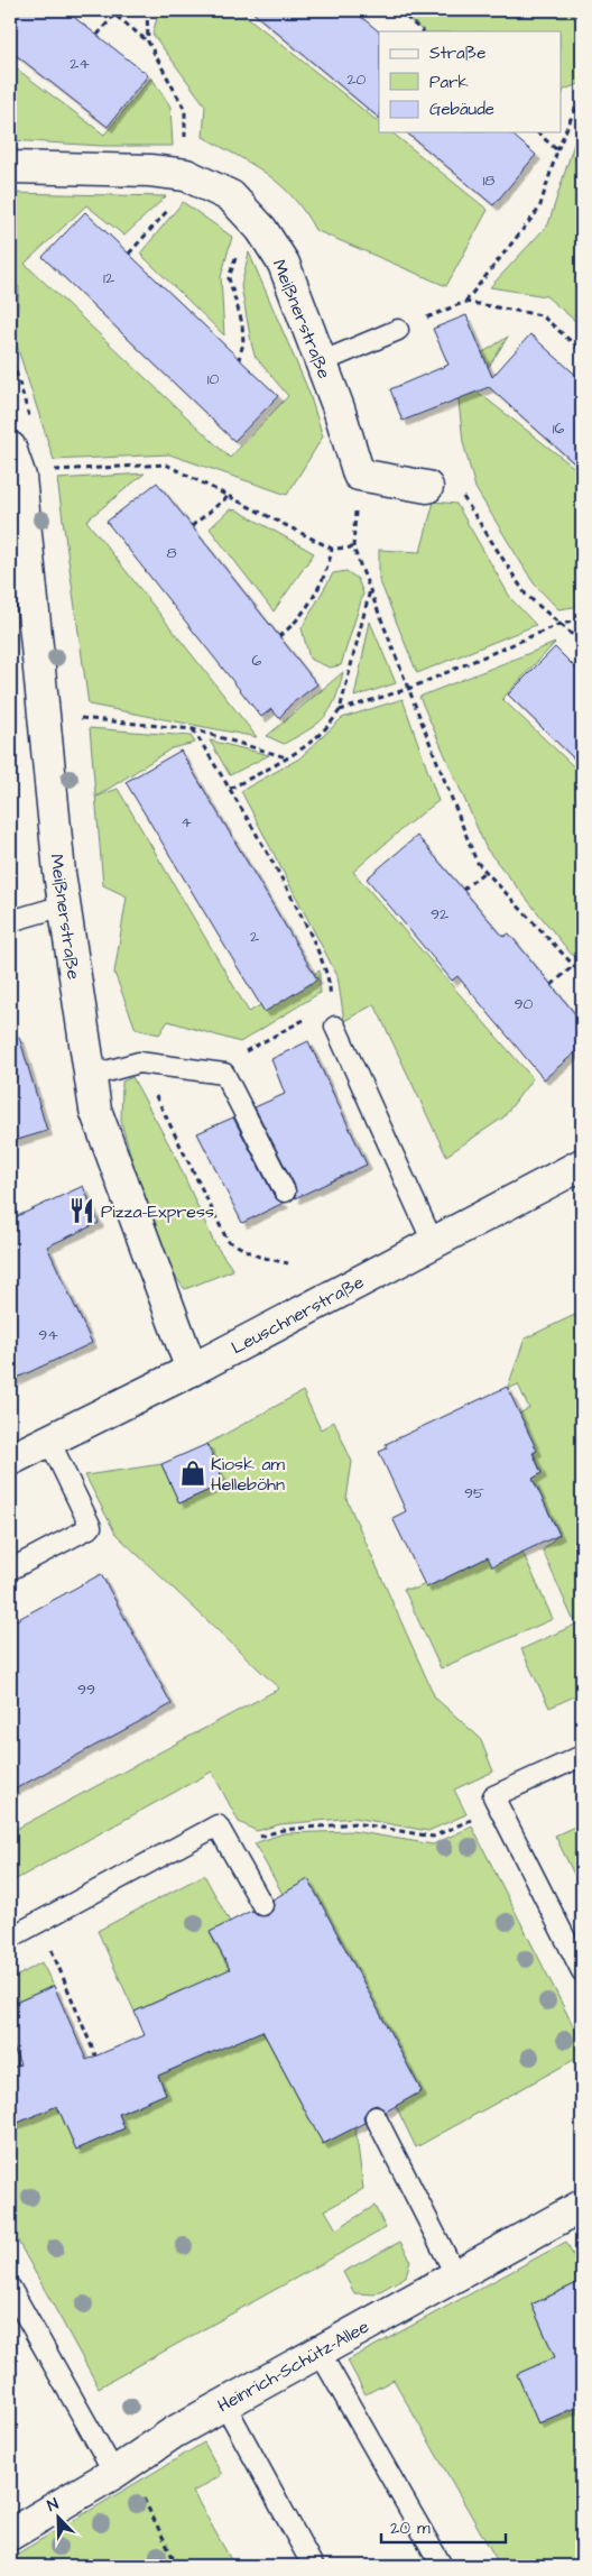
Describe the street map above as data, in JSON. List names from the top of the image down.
{
  "streets": {
    "street": ["Meißnerstraße", "Leuschnerstraße", "Heinrich-Schütz-Allee"]
  },
  "crossings": [
    ["Meißnerstraße", "Leuschnerstraße"]
  ],
  "places": {
    "restaurant": ["Pizza-Express"],
    "shop": ["Kiosk am Helleböhn"]
  },
  "house_numbers": [
    "24",
    "20",
    "18",
    "12",
    "10",
    "16",
    "8",
    "6",
    "4",
    "92",
    "2",
    "90",
    "94",
    "95",
    "99"
  ],
  "legend": ["Straße", "Park", "Gebäude"],
  "scale_bar": "20 m",
  "north": "top left"
}
